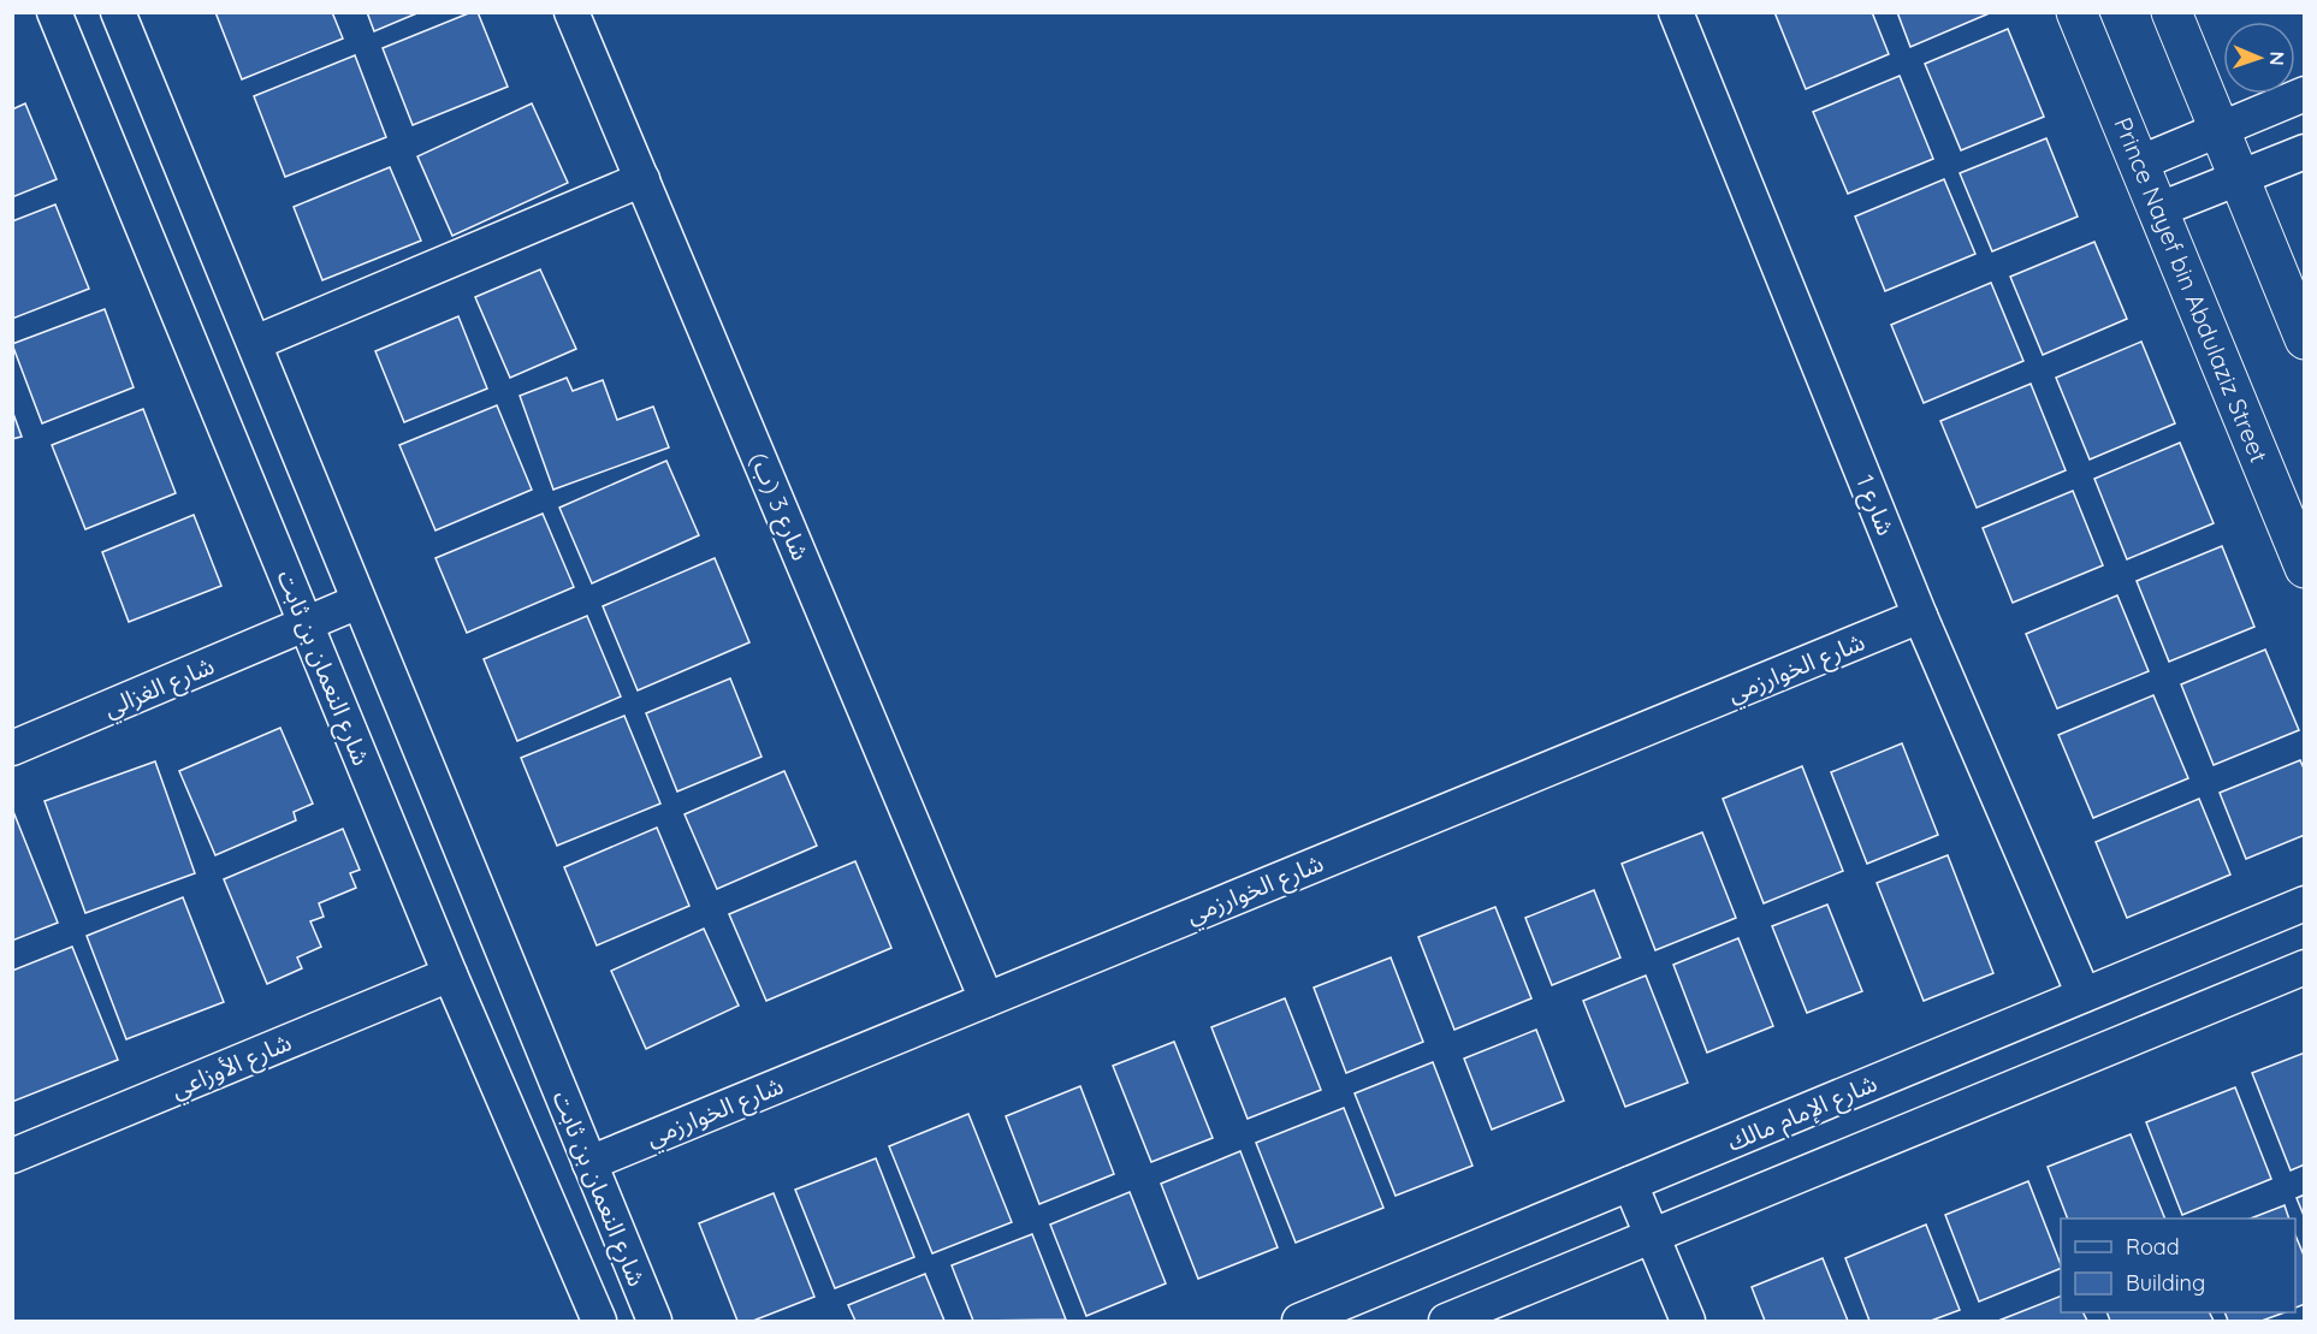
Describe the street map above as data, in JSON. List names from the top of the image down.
{
  "streets": {
    "main road": ["Prince Nayef bin Abdulaziz Street"],
    "street": [
      "شارع 1",
      "شارع 3 (ب)",
      "شارع النعمان بن ثابت",
      "شارع الخوارزمي",
      "شارع الغزالي",
      "شارع الأوزاعي",
      "شارع الإمام مالك"
    ]
  },
  "crossings": [
    ["شارع 1", "شارع الخوارزمي"],
    ["شارع 1", "شارع الإمام مالك"],
    ["شارع 3 (ب)", "شارع الخوارزمي"],
    ["شارع النعمان بن ثابت", "شارع الخوارزمي"],
    ["شارع النعمان بن ثابت", "شارع الغزالي"],
    ["شارع النعمان بن ثابت", "شارع الأوزاعي"]
  ],
  "legend": ["Road", "Building"],
  "north": "right"
}
